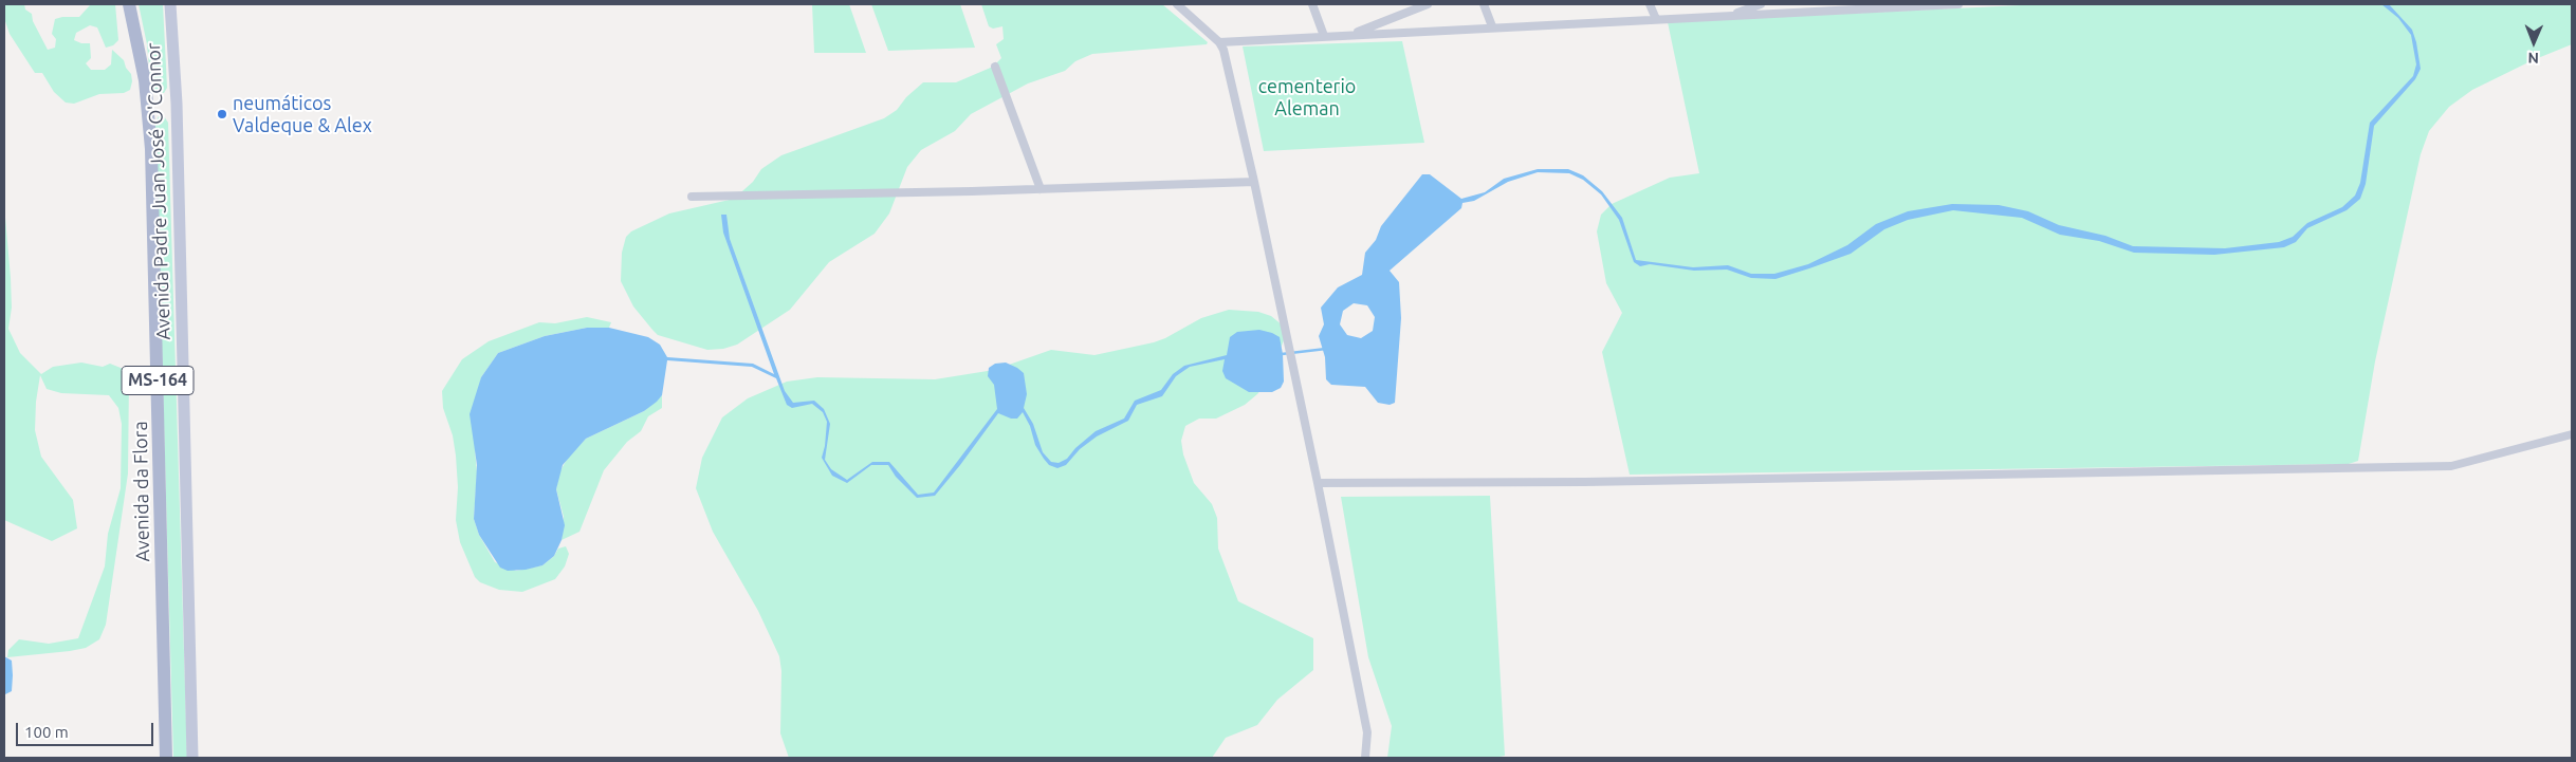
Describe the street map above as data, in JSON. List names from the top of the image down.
{
  "streets": {
    "main road": ["MS-164", "Avenida da Flora"],
    "street": ["Avenida Padre Juan José O'Connor"]
  },
  "parks": ["cementerio Aleman"],
  "places": ["neumáticos Valdeque & Alex"],
  "scale_bar": "100 m",
  "north": "bottom"
}
